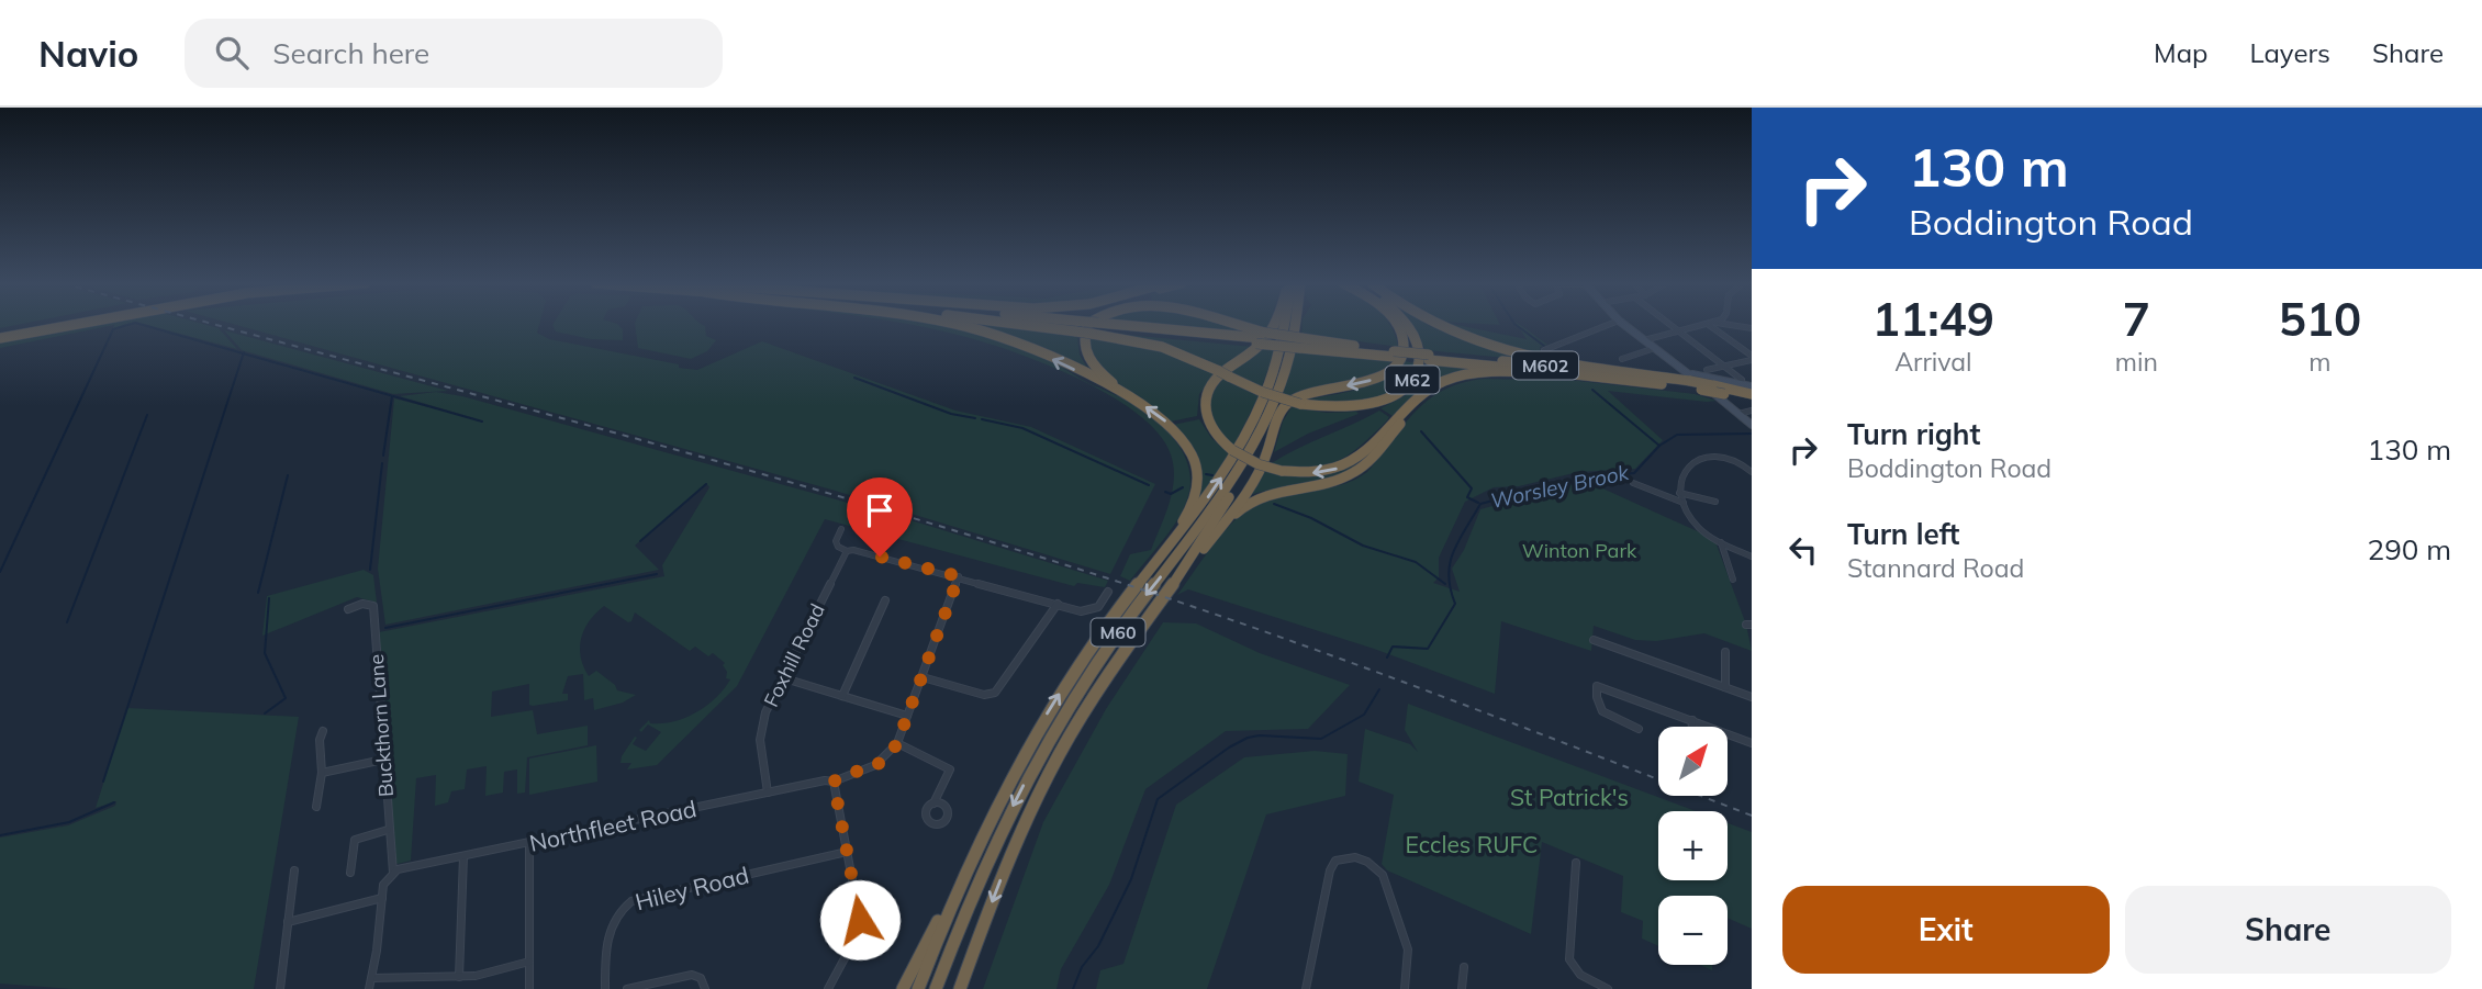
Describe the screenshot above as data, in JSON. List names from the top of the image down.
{
  "streets": {
    "highway": ["M602", "M62", "M60"],
    "street": [
      "Foxhill Road",
      "Buckthorn Lane",
      "Northfleet Road",
      "Hiley Road"
    ]
  },
  "crossings": [
    ["M602", "M62"],
    ["M602", "M60"],
    ["M62", "M60"],
    ["Foxhill Road", "Northfleet Road"],
    ["Buckthorn Lane", "Northfleet Road"]
  ],
  "water": ["Worsley Brook"],
  "parks": ["Winton Park", "St Patrick's", "Eccles RUFC"],
  "north": "top right",
  "page": {
    "header": "Navio",
    "search": "Search here",
    "nav": ["Map", "Layers", "Share"],
    "turn": ["130 m", "Boddington Road"],
    "eta": [
      "11:49",
      "Arrival",
      "7",
      "min",
      "510",
      "m"
    ],
    "list": [
      {
        "name": "Turn right",
        "note": "Boddington Road",
        "value": "130 m"
      },
      {
        "name": "Turn left",
        "note": "Stannard Road",
        "value": "290 m"
      }
    ],
    "map_buttons": ["+", "−"],
    "buttons": ["Exit", "Share"]
  }
}
